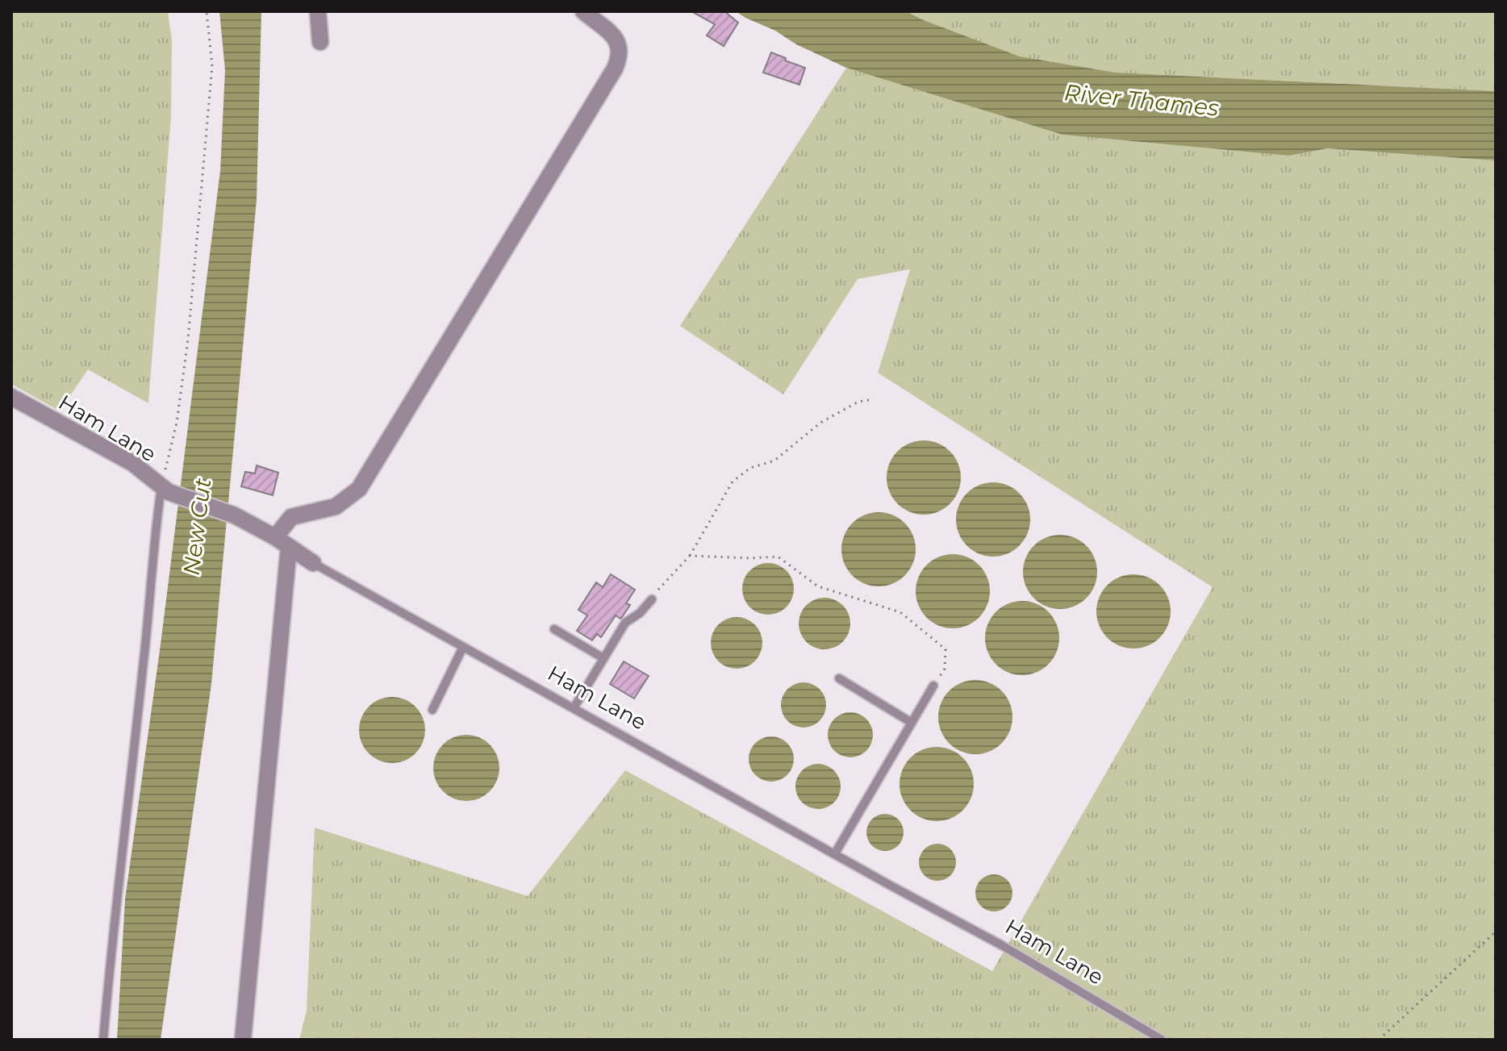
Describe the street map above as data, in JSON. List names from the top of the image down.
{
  "streets": {
    "street": ["Ham Lane"]
  },
  "water": ["River Thames", "New Cut"]
}
